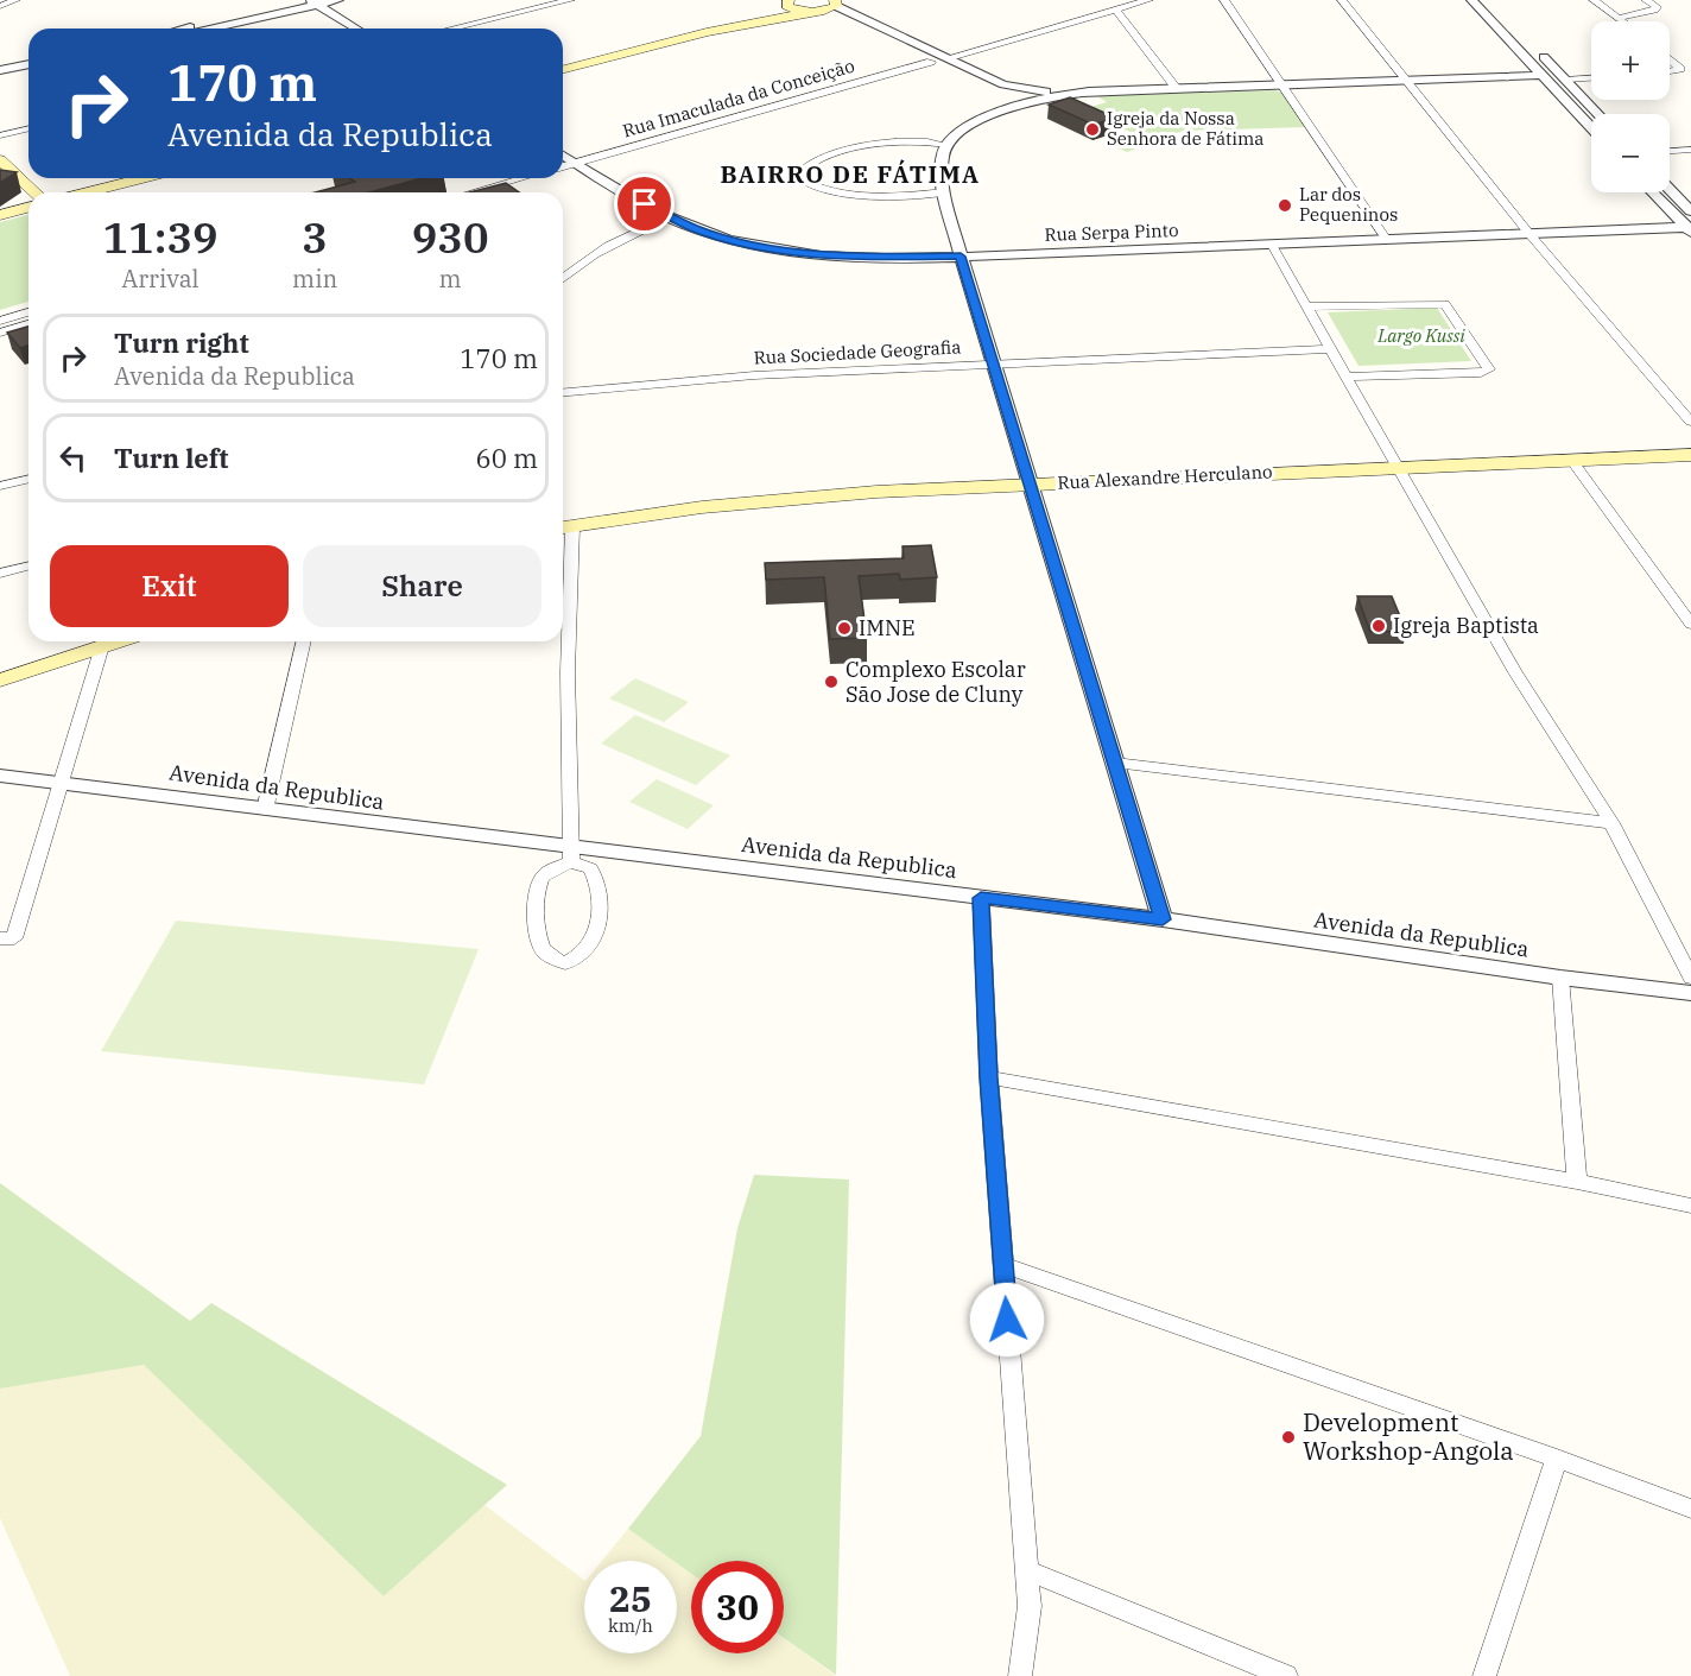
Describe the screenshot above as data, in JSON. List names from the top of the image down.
{
  "streets": {
    "main road": ["Rua Alexandre Herculano"],
    "street": [
      "Rua Imaculada da Conceição",
      "Rua Serpa Pinto",
      "Rua Sociedade Geografia",
      "Avenida da Republica"
    ]
  },
  "crossings": [
    ["Rua Imaculada da Conceição", "Rua Serpa Pinto"]
  ],
  "districts": ["BAIRRO DE FÁTIMA"],
  "parks": ["Largo Kussi"],
  "places": [
    "Igreja da Nossa Senhora de Fátima",
    "Lar dos Pequeninos",
    "Igreja Baptista",
    "IMNE",
    "Complexo Escolar São Jose de Cluny",
    "Development Workshop-Angola"
  ],
  "page": {
    "map_buttons": ["+", "−"],
    "turn": ["170 m", "Avenida da Republica"],
    "eta": [
      "11:39",
      "Arrival",
      "3",
      "min",
      "930",
      "m"
    ],
    "list": [
      {
        "name": "Turn right",
        "note": "Avenida da Republica",
        "value": "170 m"
      },
      {
        "name": "Turn left",
        "value": "60 m"
      }
    ],
    "buttons": ["Exit", "Share"],
    "speed": "25 km/h",
    "limit": "30"
  }
}
